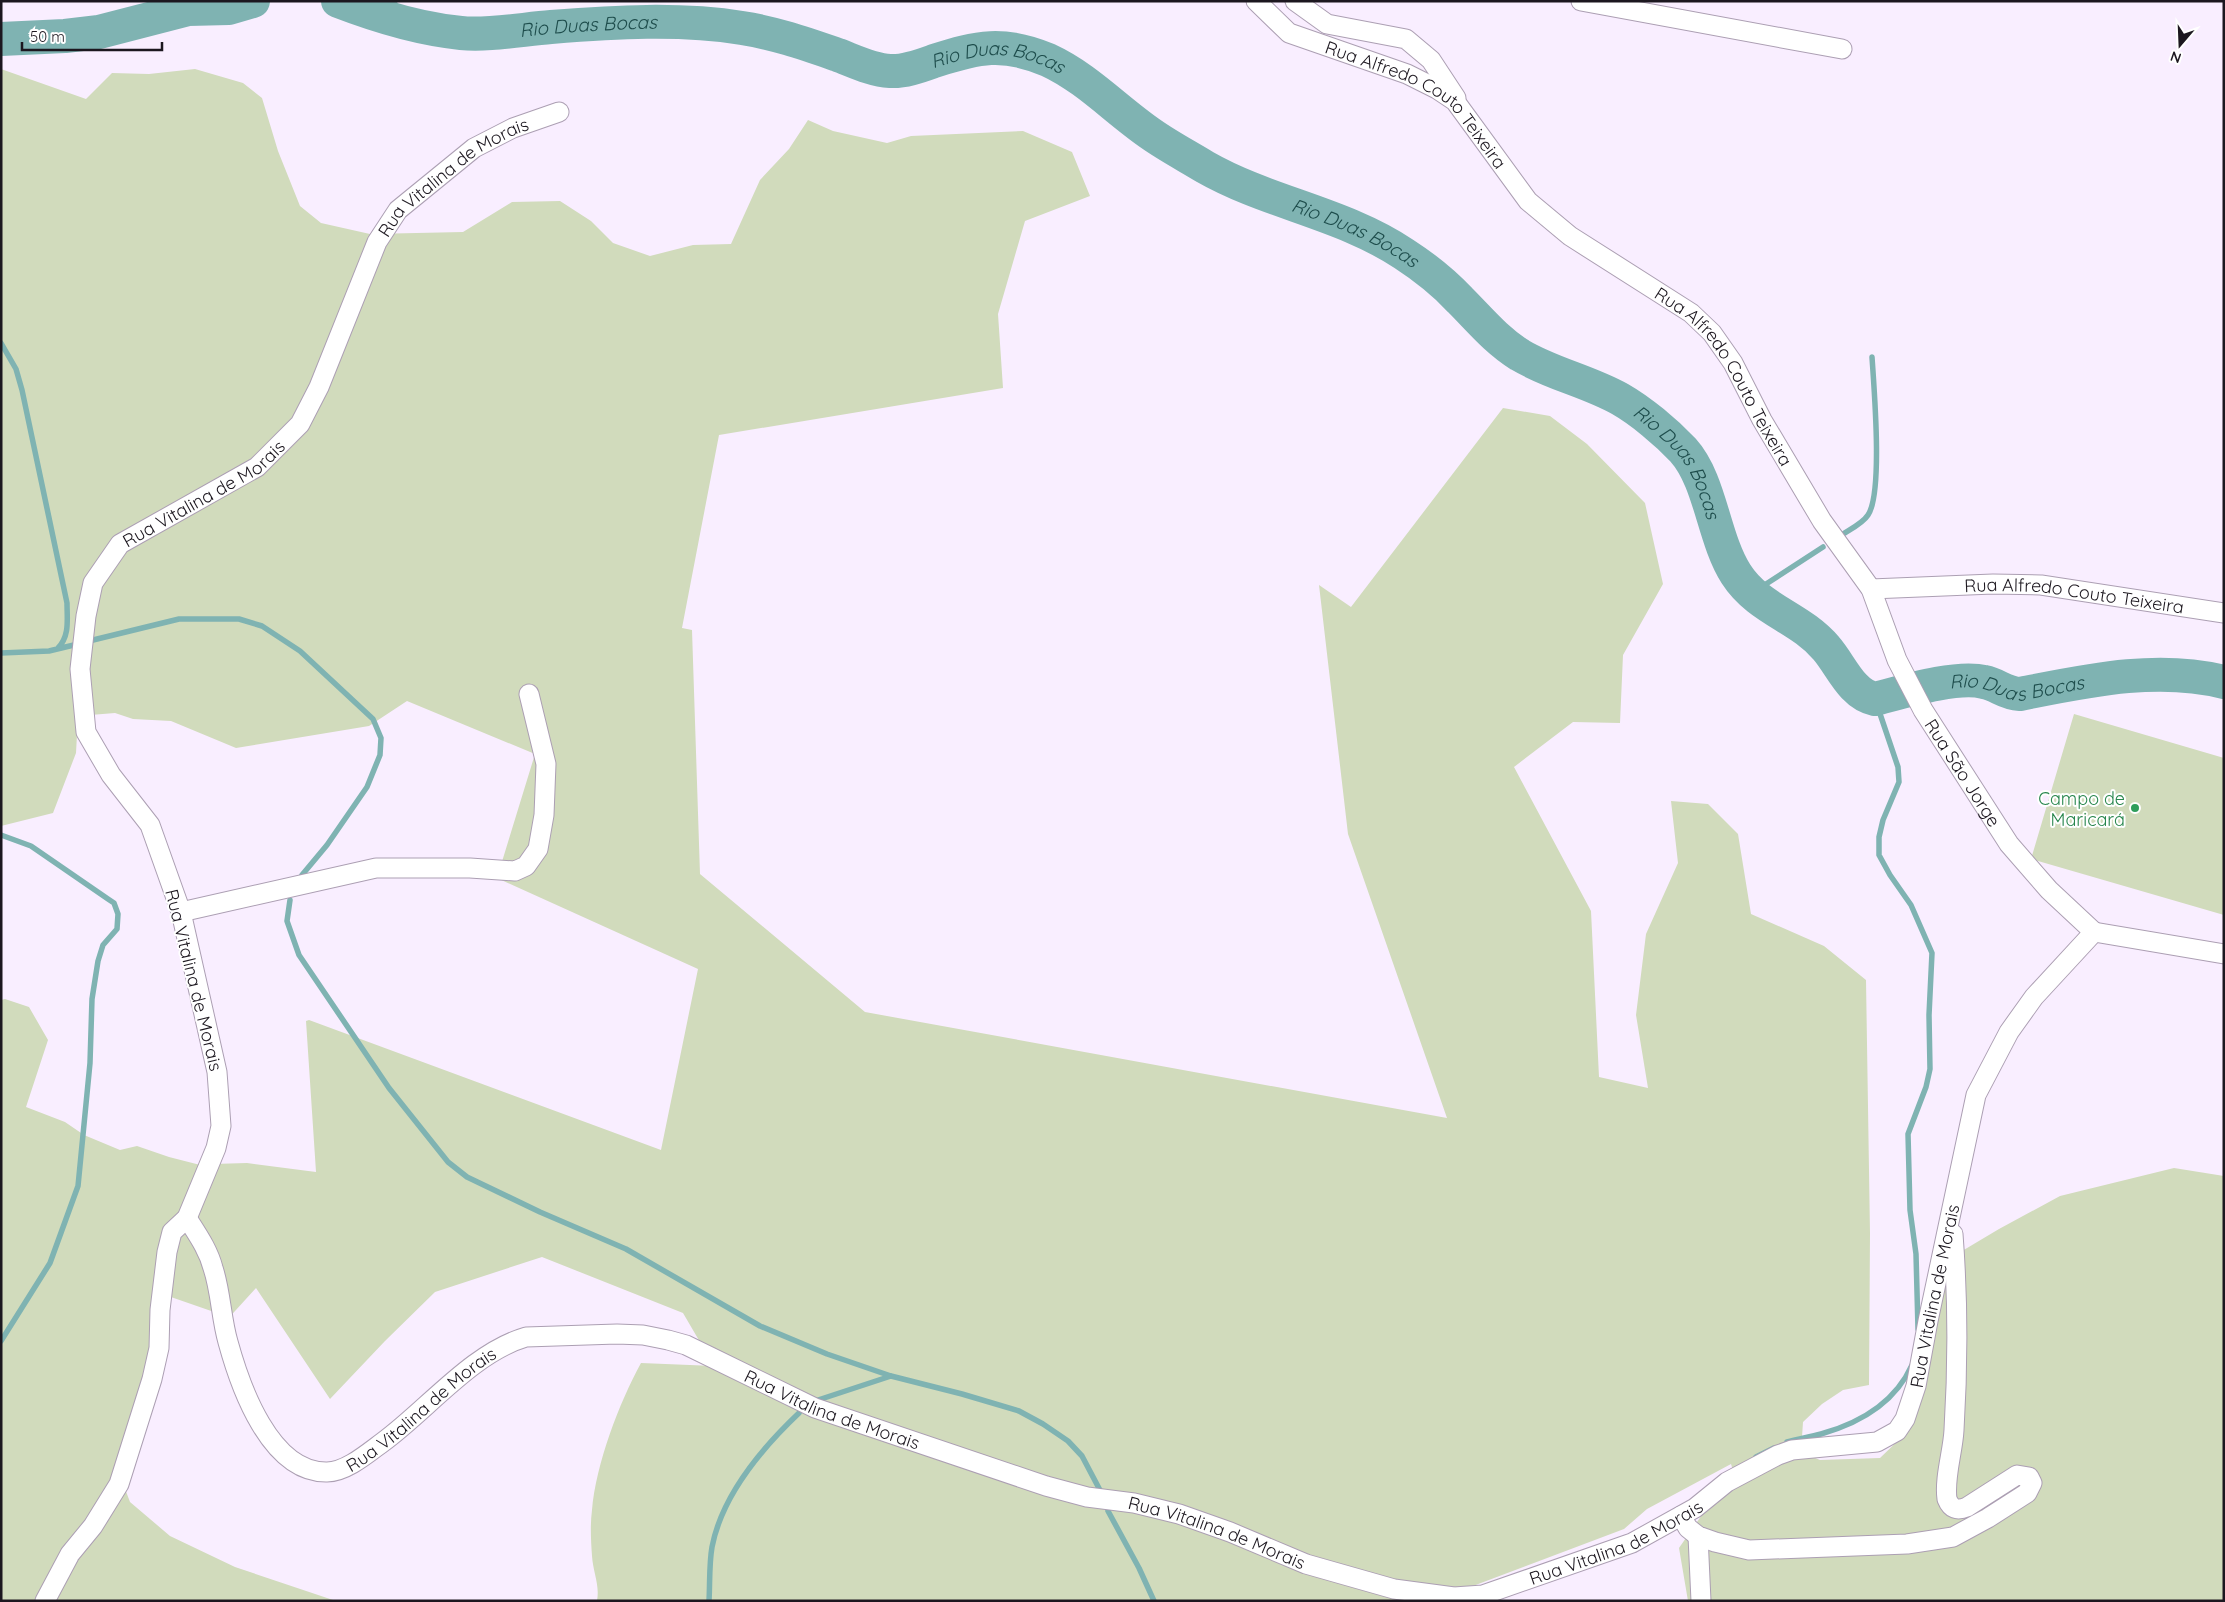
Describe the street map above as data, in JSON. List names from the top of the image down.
{
  "streets": {
    "street": ["Rua Alfredo Couto Teixeira", "Rua Vitalina de Morais", "Rua São Jorge"]
  },
  "crossings": [
    ["Rua Alfredo Couto Teixeira", "Rua São Jorge"],
    ["Rua Vitalina de Morais", "Rua São Jorge"]
  ],
  "water": ["Rio Duas Bocas"],
  "places": ["Campo de Maricará"],
  "scale_bar": "50 m",
  "north": "bottom"
}
